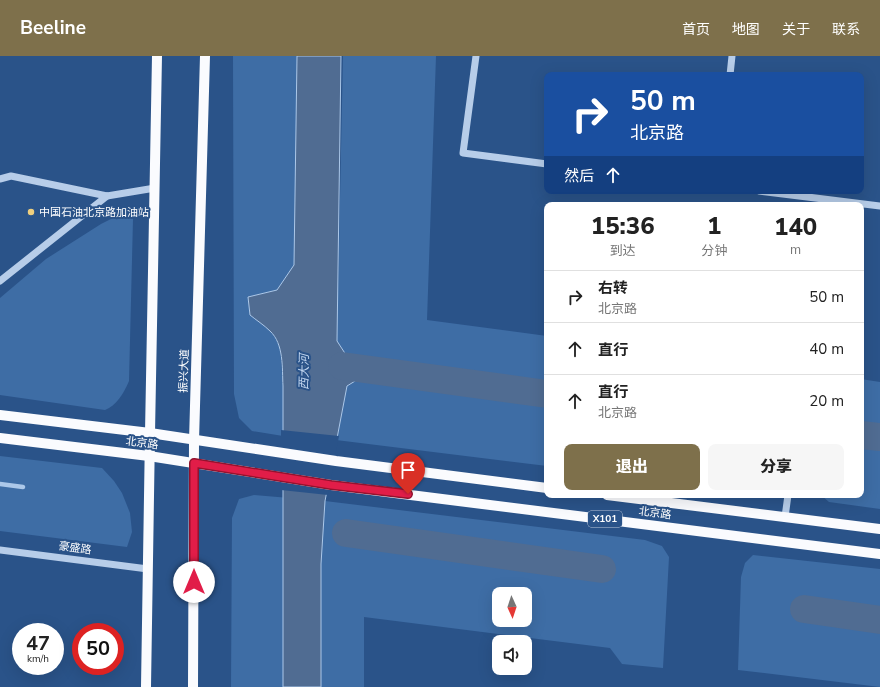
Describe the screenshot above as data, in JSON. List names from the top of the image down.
{
  "streets": {
    "main road": ["振兴大道", "北京路", "X101"],
    "lane": ["豪盛路"]
  },
  "crossings": [
    ["振兴大道", "北京路"]
  ],
  "water": ["西大河"],
  "places": ["中国石油北京路加油站"],
  "north": "bottom",
  "page": {
    "header": "Beeline",
    "nav": [
      "首页",
      "地图",
      "关于",
      "联系"
    ],
    "turn": ["50 m", "北京路"],
    "then": "然后",
    "eta": [
      "15:36",
      "到达",
      "1",
      "分钟",
      "140",
      "m"
    ],
    "list": [
      {
        "name": "右转",
        "note": "北京路",
        "value": "50 m"
      },
      {
        "name": "直行",
        "value": "40 m"
      },
      {
        "name": "直行",
        "note": "北京路",
        "value": "20 m"
      }
    ],
    "buttons": ["退出", "分享"],
    "speed": "47 km/h",
    "limit": "50"
  }
}
